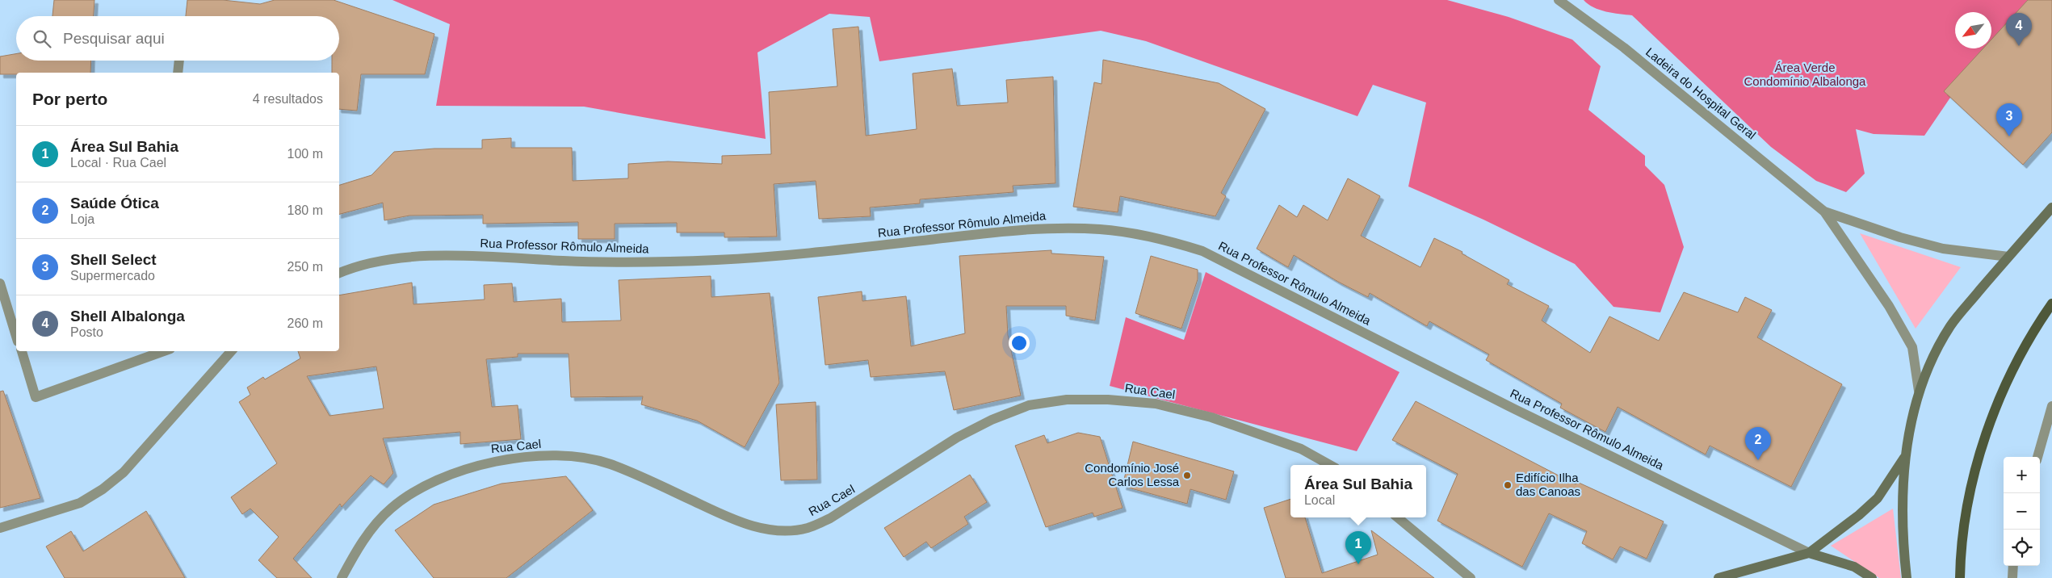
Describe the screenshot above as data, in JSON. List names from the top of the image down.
{
  "streets": {
    "street": ["Ladeira do Hospital Geral", "Rua Professor Rômulo Almeida", "Rua Cael"]
  },
  "parks": ["Área Verde Condomínio Albalonga"],
  "places": ["Condomínio José Carlos Lessa", "Edifício Ilha das Canoas"],
  "north": "bottom left",
  "page": {
    "pins": [
      "4",
      "3",
      "2",
      "1"
    ],
    "search": "Pesquisar aqui",
    "heading": ["Por perto", "4 resultados"],
    "list": [
      {
        "mark": "1",
        "name": "Área Sul Bahia",
        "note": "Local · Rua Cael",
        "value": "100 m"
      },
      {
        "mark": "2",
        "name": "Saúde Ótica",
        "note": "Loja",
        "value": "180 m"
      },
      {
        "mark": "3",
        "name": "Shell Select",
        "note": "Supermercado",
        "value": "250 m"
      },
      {
        "mark": "4",
        "name": "Shell Albalonga",
        "note": "Posto",
        "value": "260 m"
      }
    ],
    "map_buttons": ["+", "−"],
    "popup": ["Área Sul Bahia", "Local"]
  }
}
